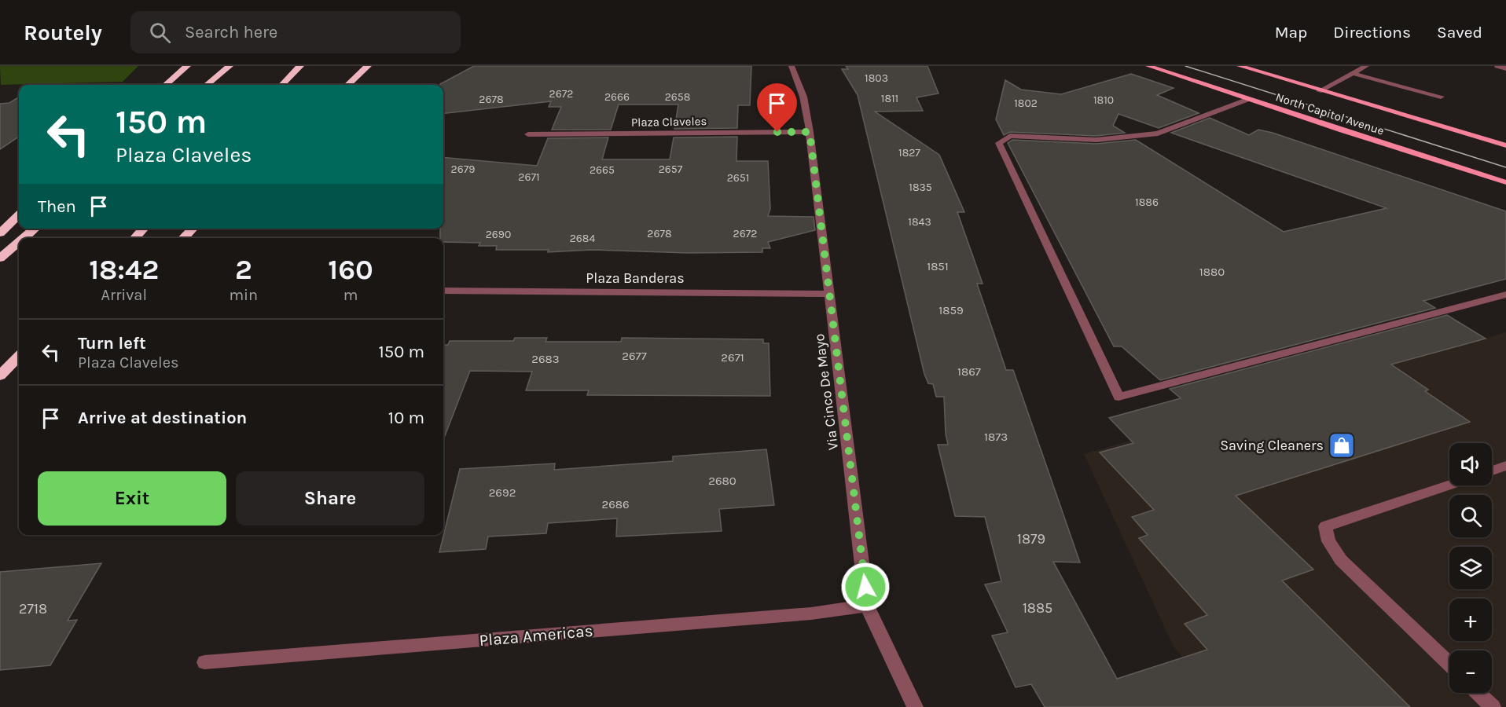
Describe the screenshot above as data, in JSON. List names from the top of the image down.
{
  "streets": {
    "main road": ["North Capitol Avenue"],
    "street": [
      "Plaza Claveles",
      "Plaza Banderas",
      "Via Cinco De Mayo",
      "Plaza Americas"
    ]
  },
  "crossings": [
    ["Plaza Claveles", "Via Cinco De Mayo"],
    ["Plaza Banderas", "Via Cinco De Mayo"],
    ["Via Cinco De Mayo", "Plaza Americas"]
  ],
  "places": {
    "shop": ["Saving Cleaners"]
  },
  "house_numbers": [
    "1803",
    "2672",
    "2666",
    "2658",
    "1811",
    "2678",
    "1810",
    "1802",
    "1827",
    "2679",
    "2657",
    "2665",
    "2671",
    "2651",
    "1835",
    "1886",
    "1843",
    "2678",
    "2672",
    "2690",
    "2684",
    "1851",
    "1880",
    "1859",
    "2677",
    "2671",
    "2683",
    "1867",
    "1873",
    "2680",
    "2692",
    "2686",
    "1879",
    "1885",
    "2718"
  ],
  "page": {
    "header": "Routely",
    "search": "Search here",
    "nav": ["Map", "Directions", "Saved"],
    "turn": ["150 m", "Plaza Claveles"],
    "then": "Then",
    "eta": [
      "18:42",
      "Arrival",
      "2",
      "min",
      "160",
      "m"
    ],
    "list": [
      {
        "name": "Turn left",
        "note": "Plaza Claveles",
        "value": "150 m"
      },
      {
        "name": "Arrive at destination",
        "value": "10 m"
      }
    ],
    "map_buttons": ["+", "−"],
    "buttons": ["Exit", "Share"]
  }
}
